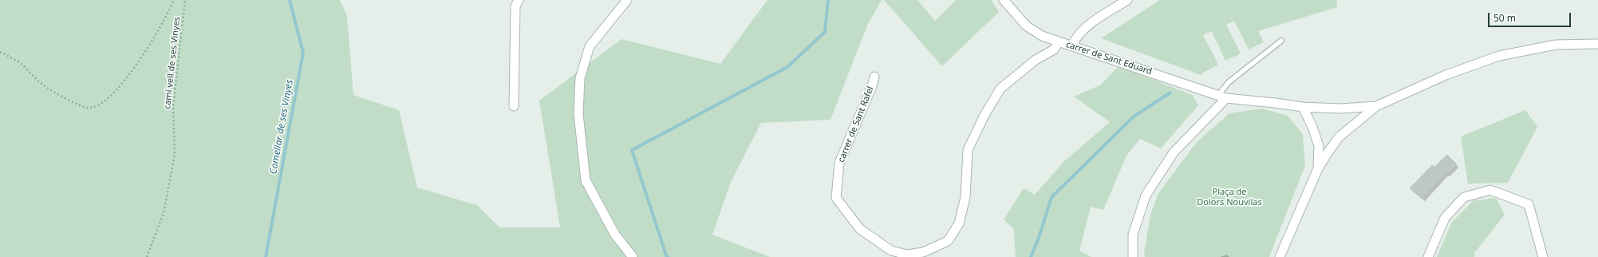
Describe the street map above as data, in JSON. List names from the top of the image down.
{
  "streets": {
    "street": ["carrer de Sant Eduard", "carrer de Sant Rafel"],
    "path": ["camí vell de ses Vinyes"]
  },
  "crossings": [
    ["carrer de Sant Eduard", "carrer de Sant Rafel"]
  ],
  "water": ["Comellar de ses Vinyes"],
  "parks": ["Plaça de Dolors Nouvilas"],
  "scale_bar": "50 m"
}
